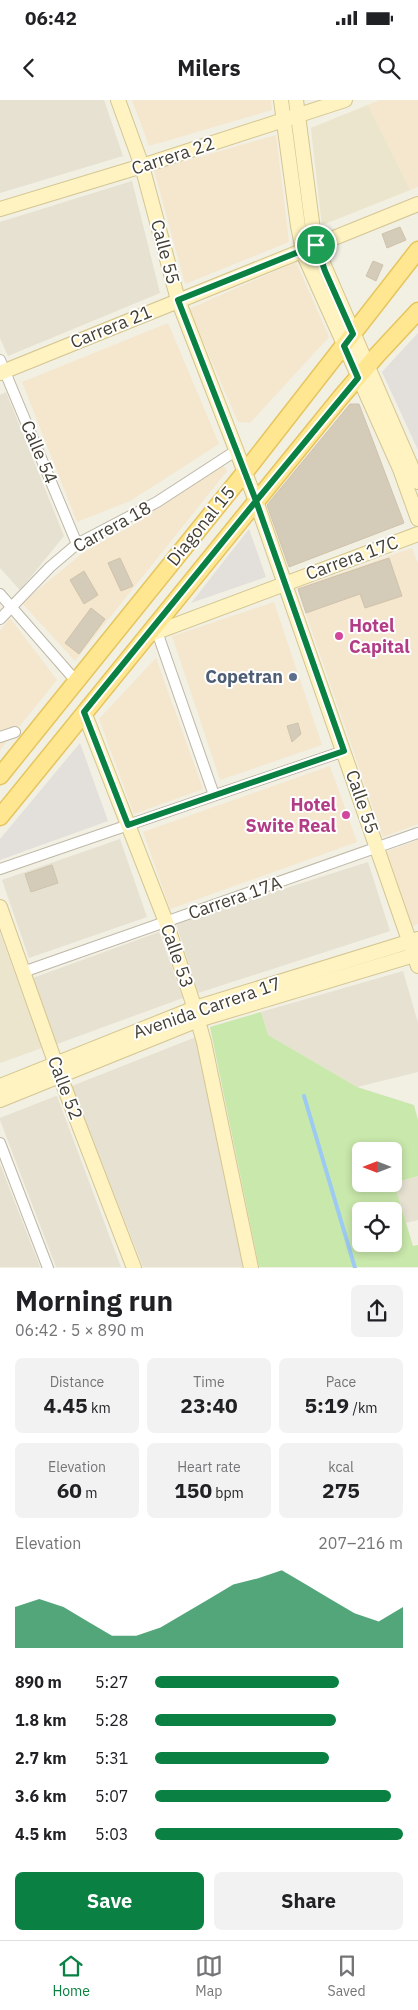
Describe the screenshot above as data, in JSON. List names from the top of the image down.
{
  "streets": {
    "main road": ["Diagonal 15"],
    "street": [
      "Carrera 22",
      "Calle 55",
      "Carrera 21",
      "Calle 54",
      "Carrera 18",
      "Carrera 17C",
      "Carrera 17A",
      "Calle 53",
      "Avenida Carrera 17",
      "Calle 52"
    ]
  },
  "crossings": [
    ["Carrera 22", "Calle 55"],
    ["Calle 55", "Carrera 21"],
    ["Calle 55", "Diagonal 15"],
    ["Calle 55", "Carrera 18"],
    ["Calle 55", "Carrera 17C"],
    ["Calle 55", "Carrera 17A"],
    ["Calle 55", "Avenida Carrera 17"],
    ["Carrera 21", "Calle 54"],
    ["Calle 54", "Carrera 18"],
    ["Diagonal 15", "Carrera 17C"],
    ["Diagonal 15", "Calle 53"],
    ["Carrera 17A", "Calle 53"],
    ["Carrera 17A", "Calle 52"],
    ["Calle 53", "Avenida Carrera 17"],
    ["Avenida Carrera 17", "Calle 52"]
  ],
  "places": ["Hotel Capital", "Copetran", "Hotel Swite Real"],
  "north": "left",
  "page": {
    "status": "06:42",
    "header": "Milers",
    "heading": ["Morning run", "06:42 · 5 × 890 m"],
    "stats": [
      ["Distance", "4.45 km"],
      ["Time", "23:40"],
      ["Pace", "5:19 /km"],
      ["Elevation", "60 m"],
      ["Heart rate", "150 bpm"],
      ["kcal", "275"]
    ],
    "chart": ["Elevation", "207–216 m"],
    "list": [
      {
        "name": "890 m",
        "note": "5:27"
      },
      {
        "name": "1.8 km",
        "note": "5:28"
      },
      {
        "name": "2.7 km",
        "note": "5:31"
      },
      {
        "name": "3.6 km",
        "note": "5:07"
      },
      {
        "name": "4.5 km",
        "note": "5:03"
      }
    ],
    "buttons": ["Save", "Share"],
    "tabs": ["Home", "Map", "Saved"]
  }
}
